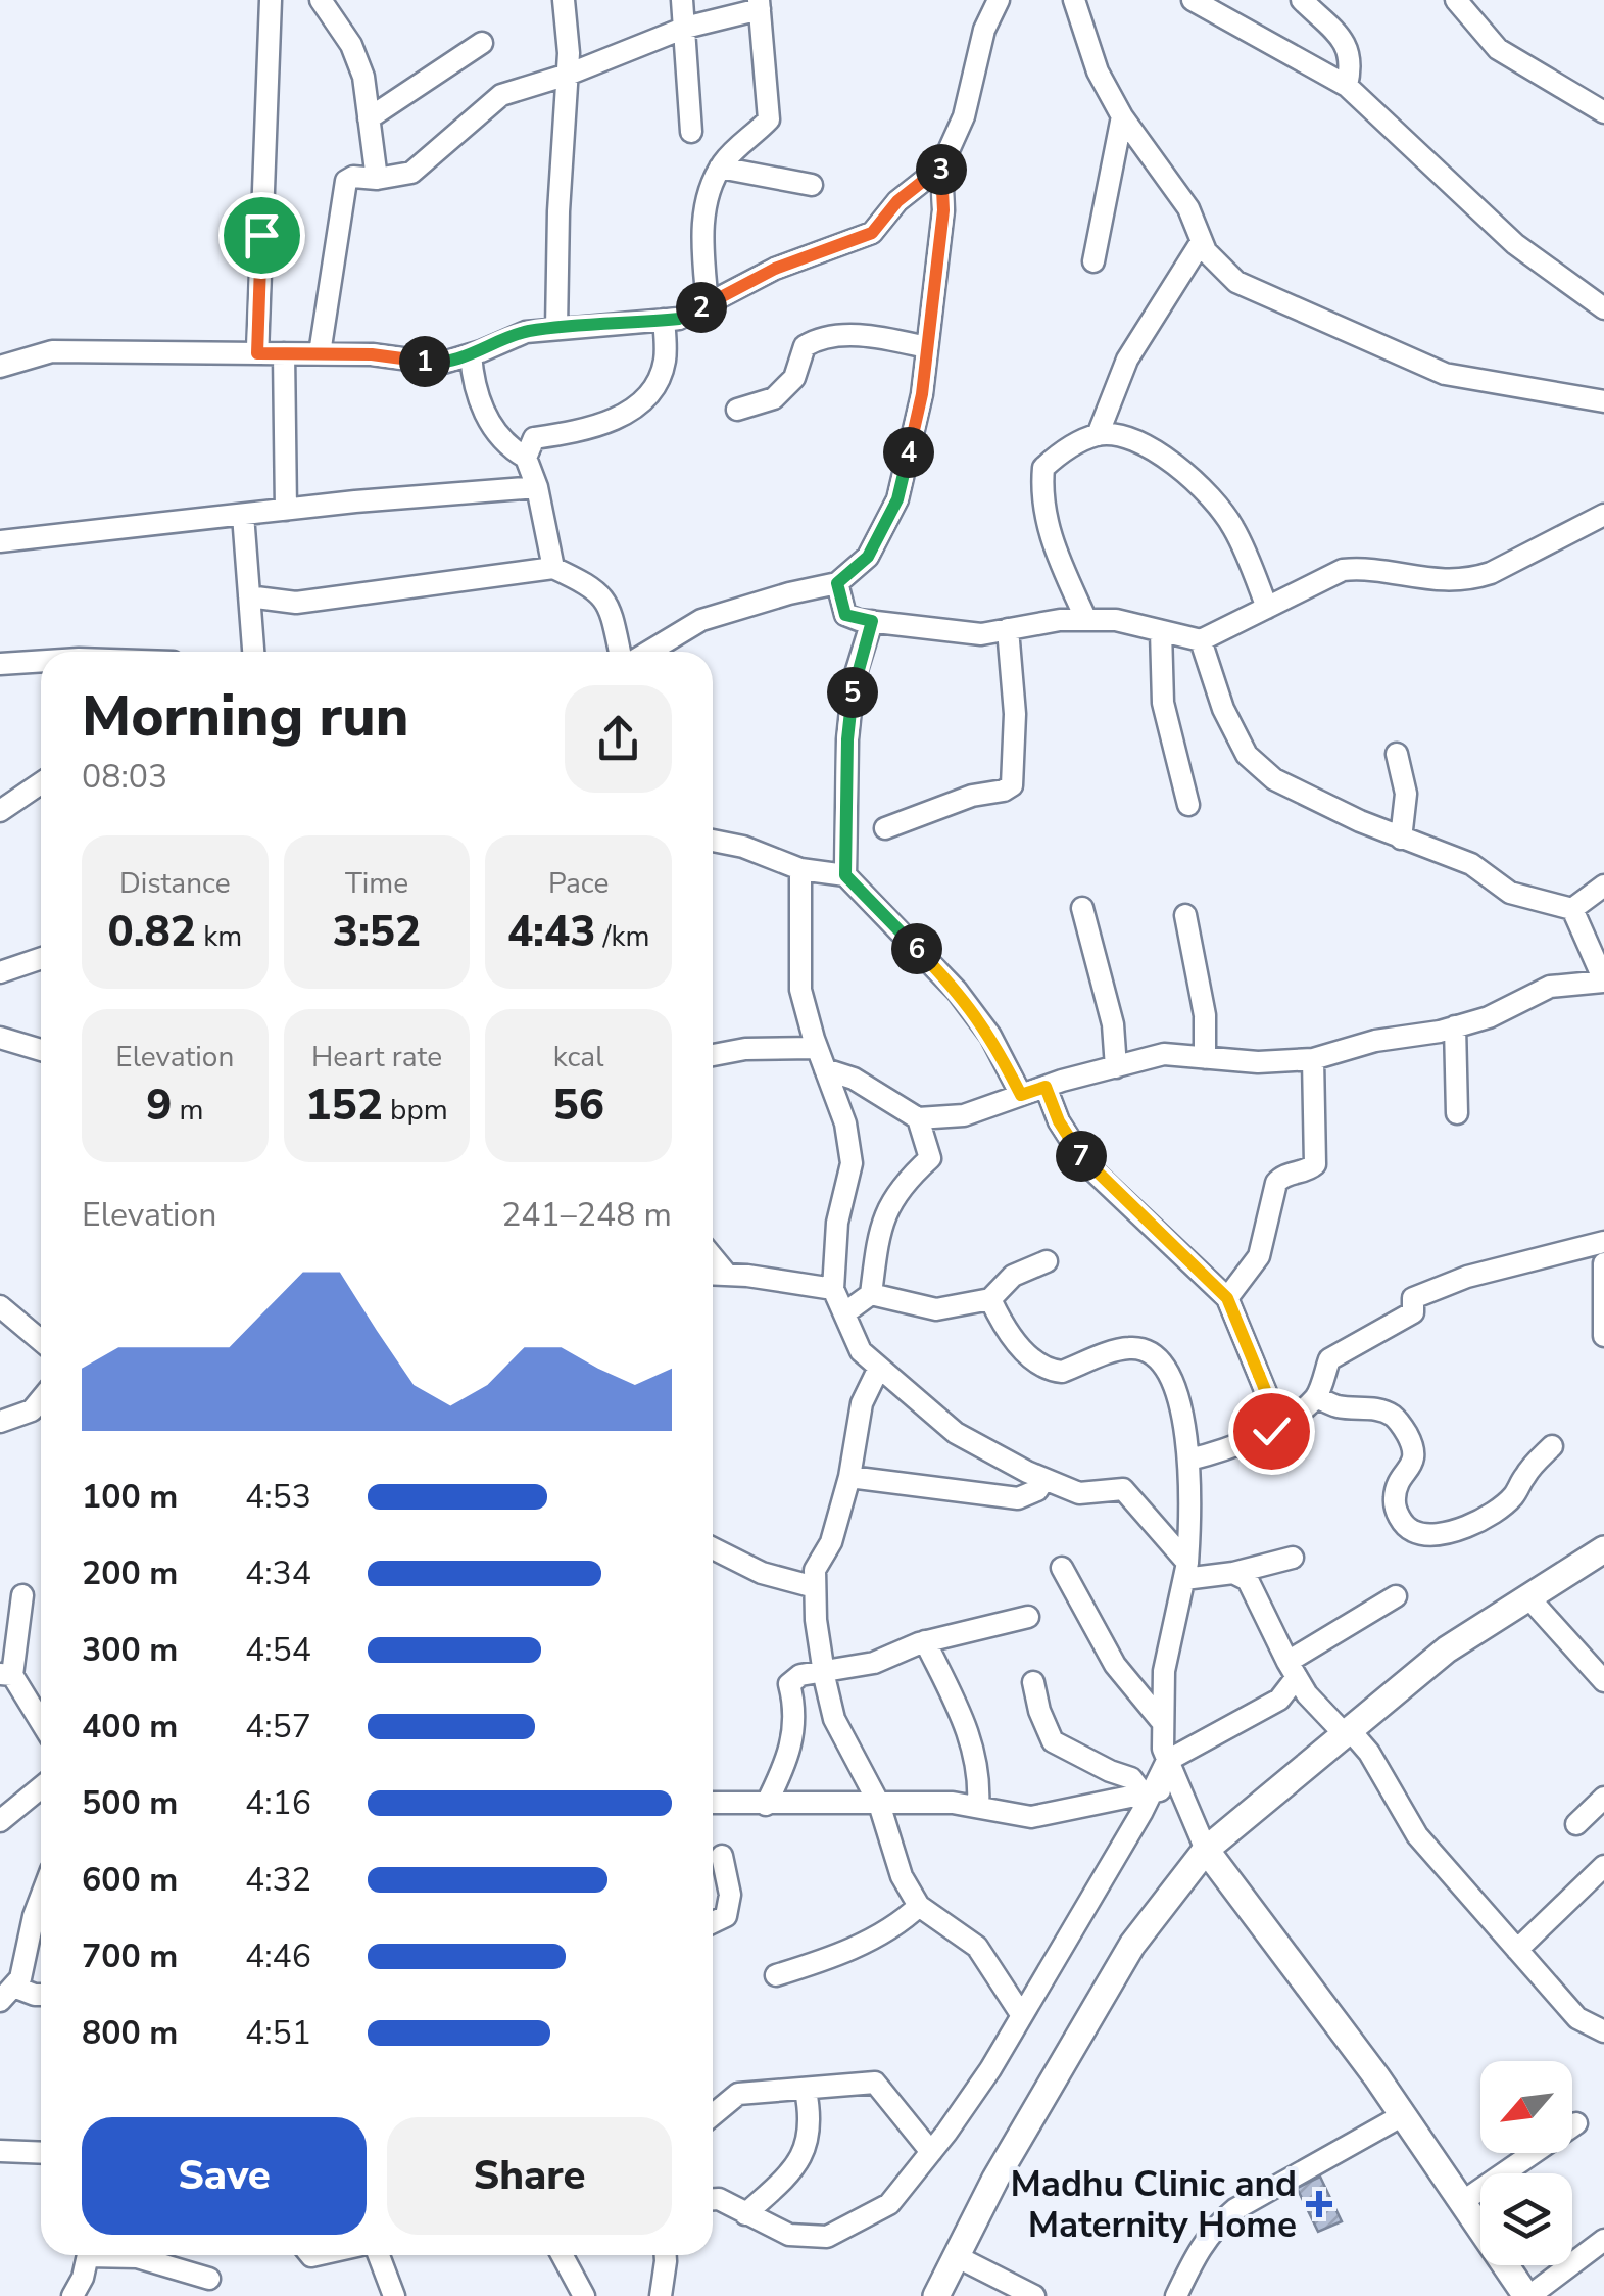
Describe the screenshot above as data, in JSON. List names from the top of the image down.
{
  "places": {
    "health": ["Madhu Clinic and Maternity Home"]
  },
  "north": "bottom left",
  "page": {
    "pins": [
      "3",
      "2",
      "1",
      "4",
      "5",
      "6",
      "7"
    ],
    "heading": ["Morning run", "08:03"],
    "stats": [
      ["Distance", "0.82 km"],
      ["Time", "3:52"],
      ["Pace", "4:43 /km"],
      ["Elevation", "9 m"],
      ["Heart rate", "152 bpm"],
      ["kcal", "56"]
    ],
    "chart": ["Elevation", "241–248 m"],
    "list": [
      {
        "name": "100 m",
        "note": "4:53"
      },
      {
        "name": "200 m",
        "note": "4:34"
      },
      {
        "name": "300 m",
        "note": "4:54"
      },
      {
        "name": "400 m",
        "note": "4:57"
      },
      {
        "name": "500 m",
        "note": "4:16"
      },
      {
        "name": "600 m",
        "note": "4:32"
      },
      {
        "name": "700 m",
        "note": "4:46"
      },
      {
        "name": "800 m",
        "note": "4:51"
      }
    ],
    "buttons": ["Save", "Share"]
  }
}
